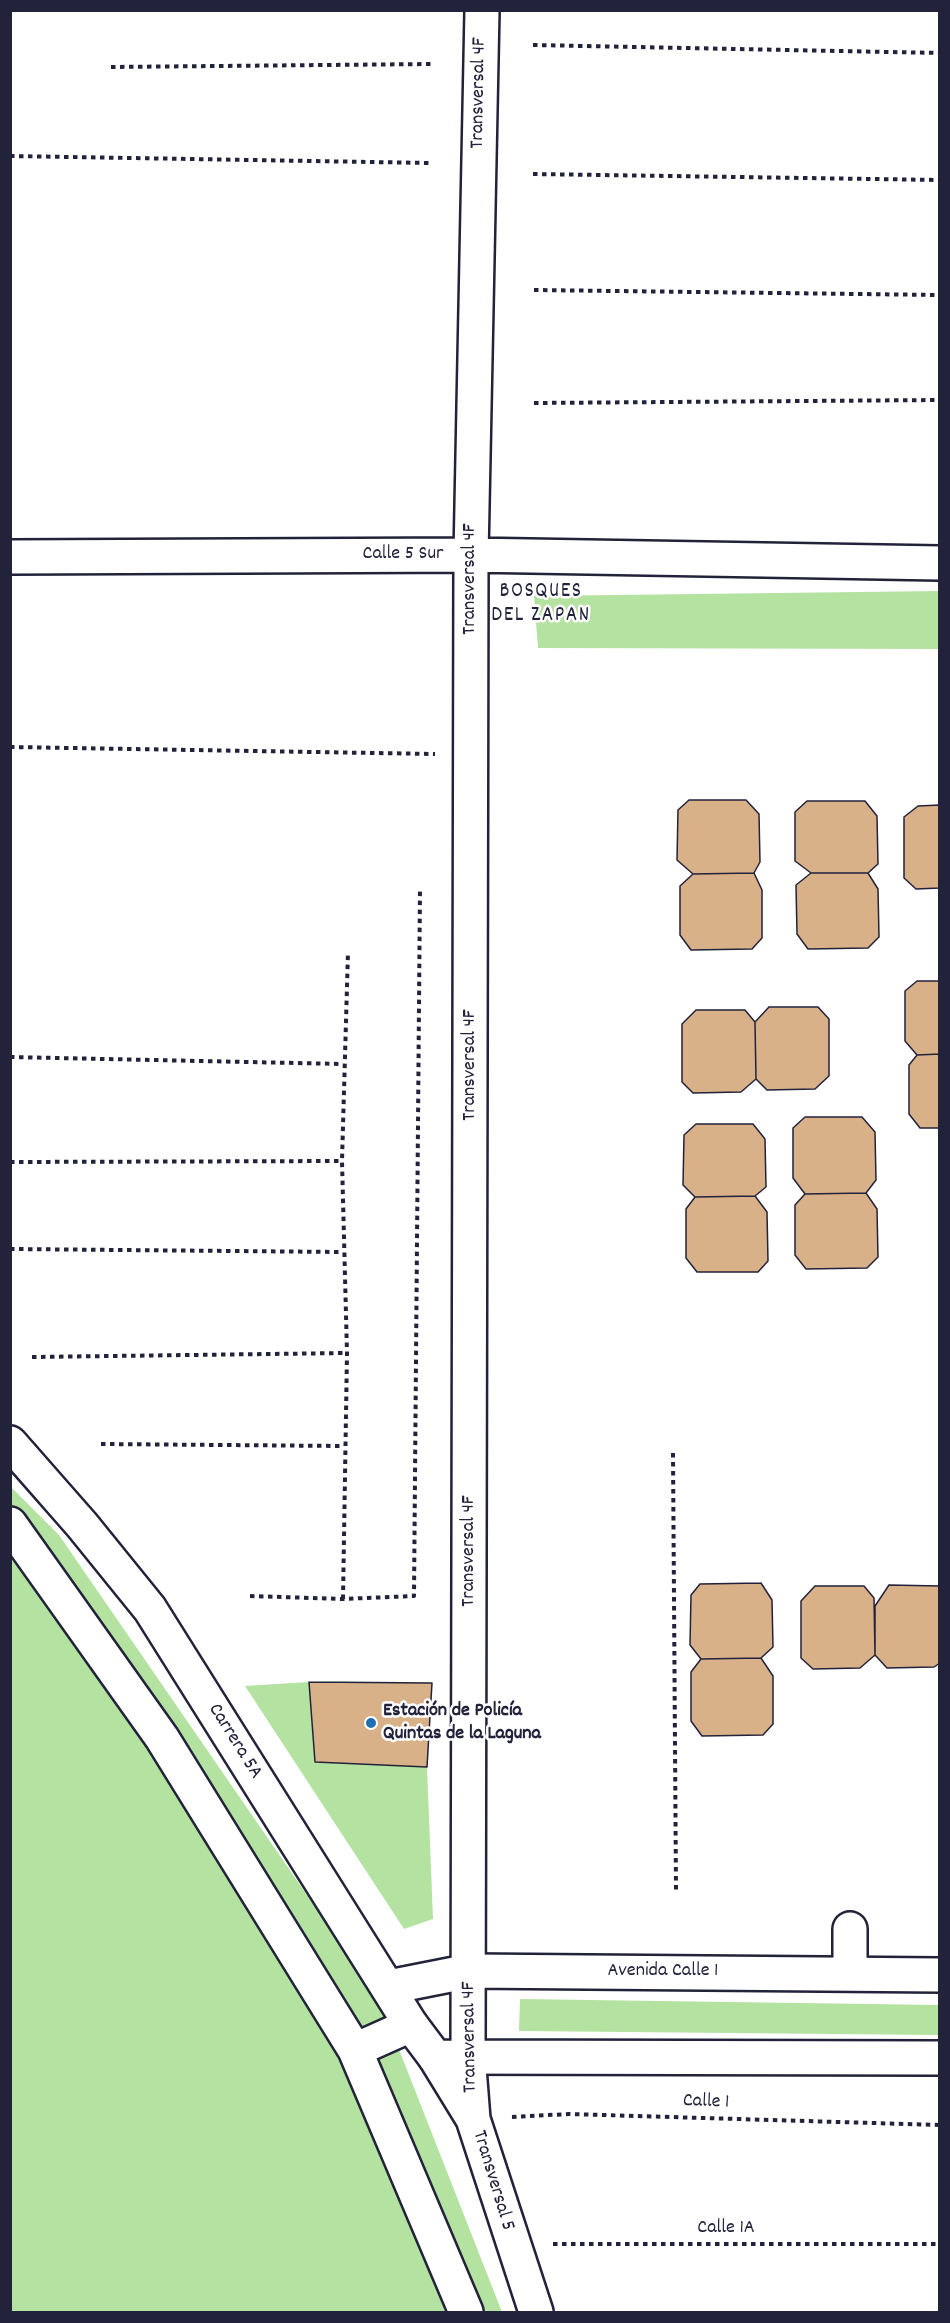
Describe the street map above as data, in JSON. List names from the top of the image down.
{
  "streets": {
    "street": [
      "Transversal 4F",
      "Calle 5 Sur",
      "Carrera 5A",
      "Avenida Calle 1",
      "Transversal 5"
    ],
    "path": ["Calle 1", "Calle 1A"]
  },
  "crossings": [
    ["Transversal 4F", "Calle 5 Sur"],
    ["Transversal 4F", "Avenida Calle 1"],
    ["Transversal 4F", "Calle 1"],
    ["Transversal 4F", "Transversal 5"],
    ["Carrera 5A", "Avenida Calle 1"],
    ["Carrera 5A", "Transversal 5"],
    ["Calle 1", "Transversal 5"],
    ["Transversal 5", "Calle 1A"]
  ],
  "districts": ["BOSQUES DEL ZAPAN"],
  "places": ["Estación de Policía Quintas de la Laguna"]
}
